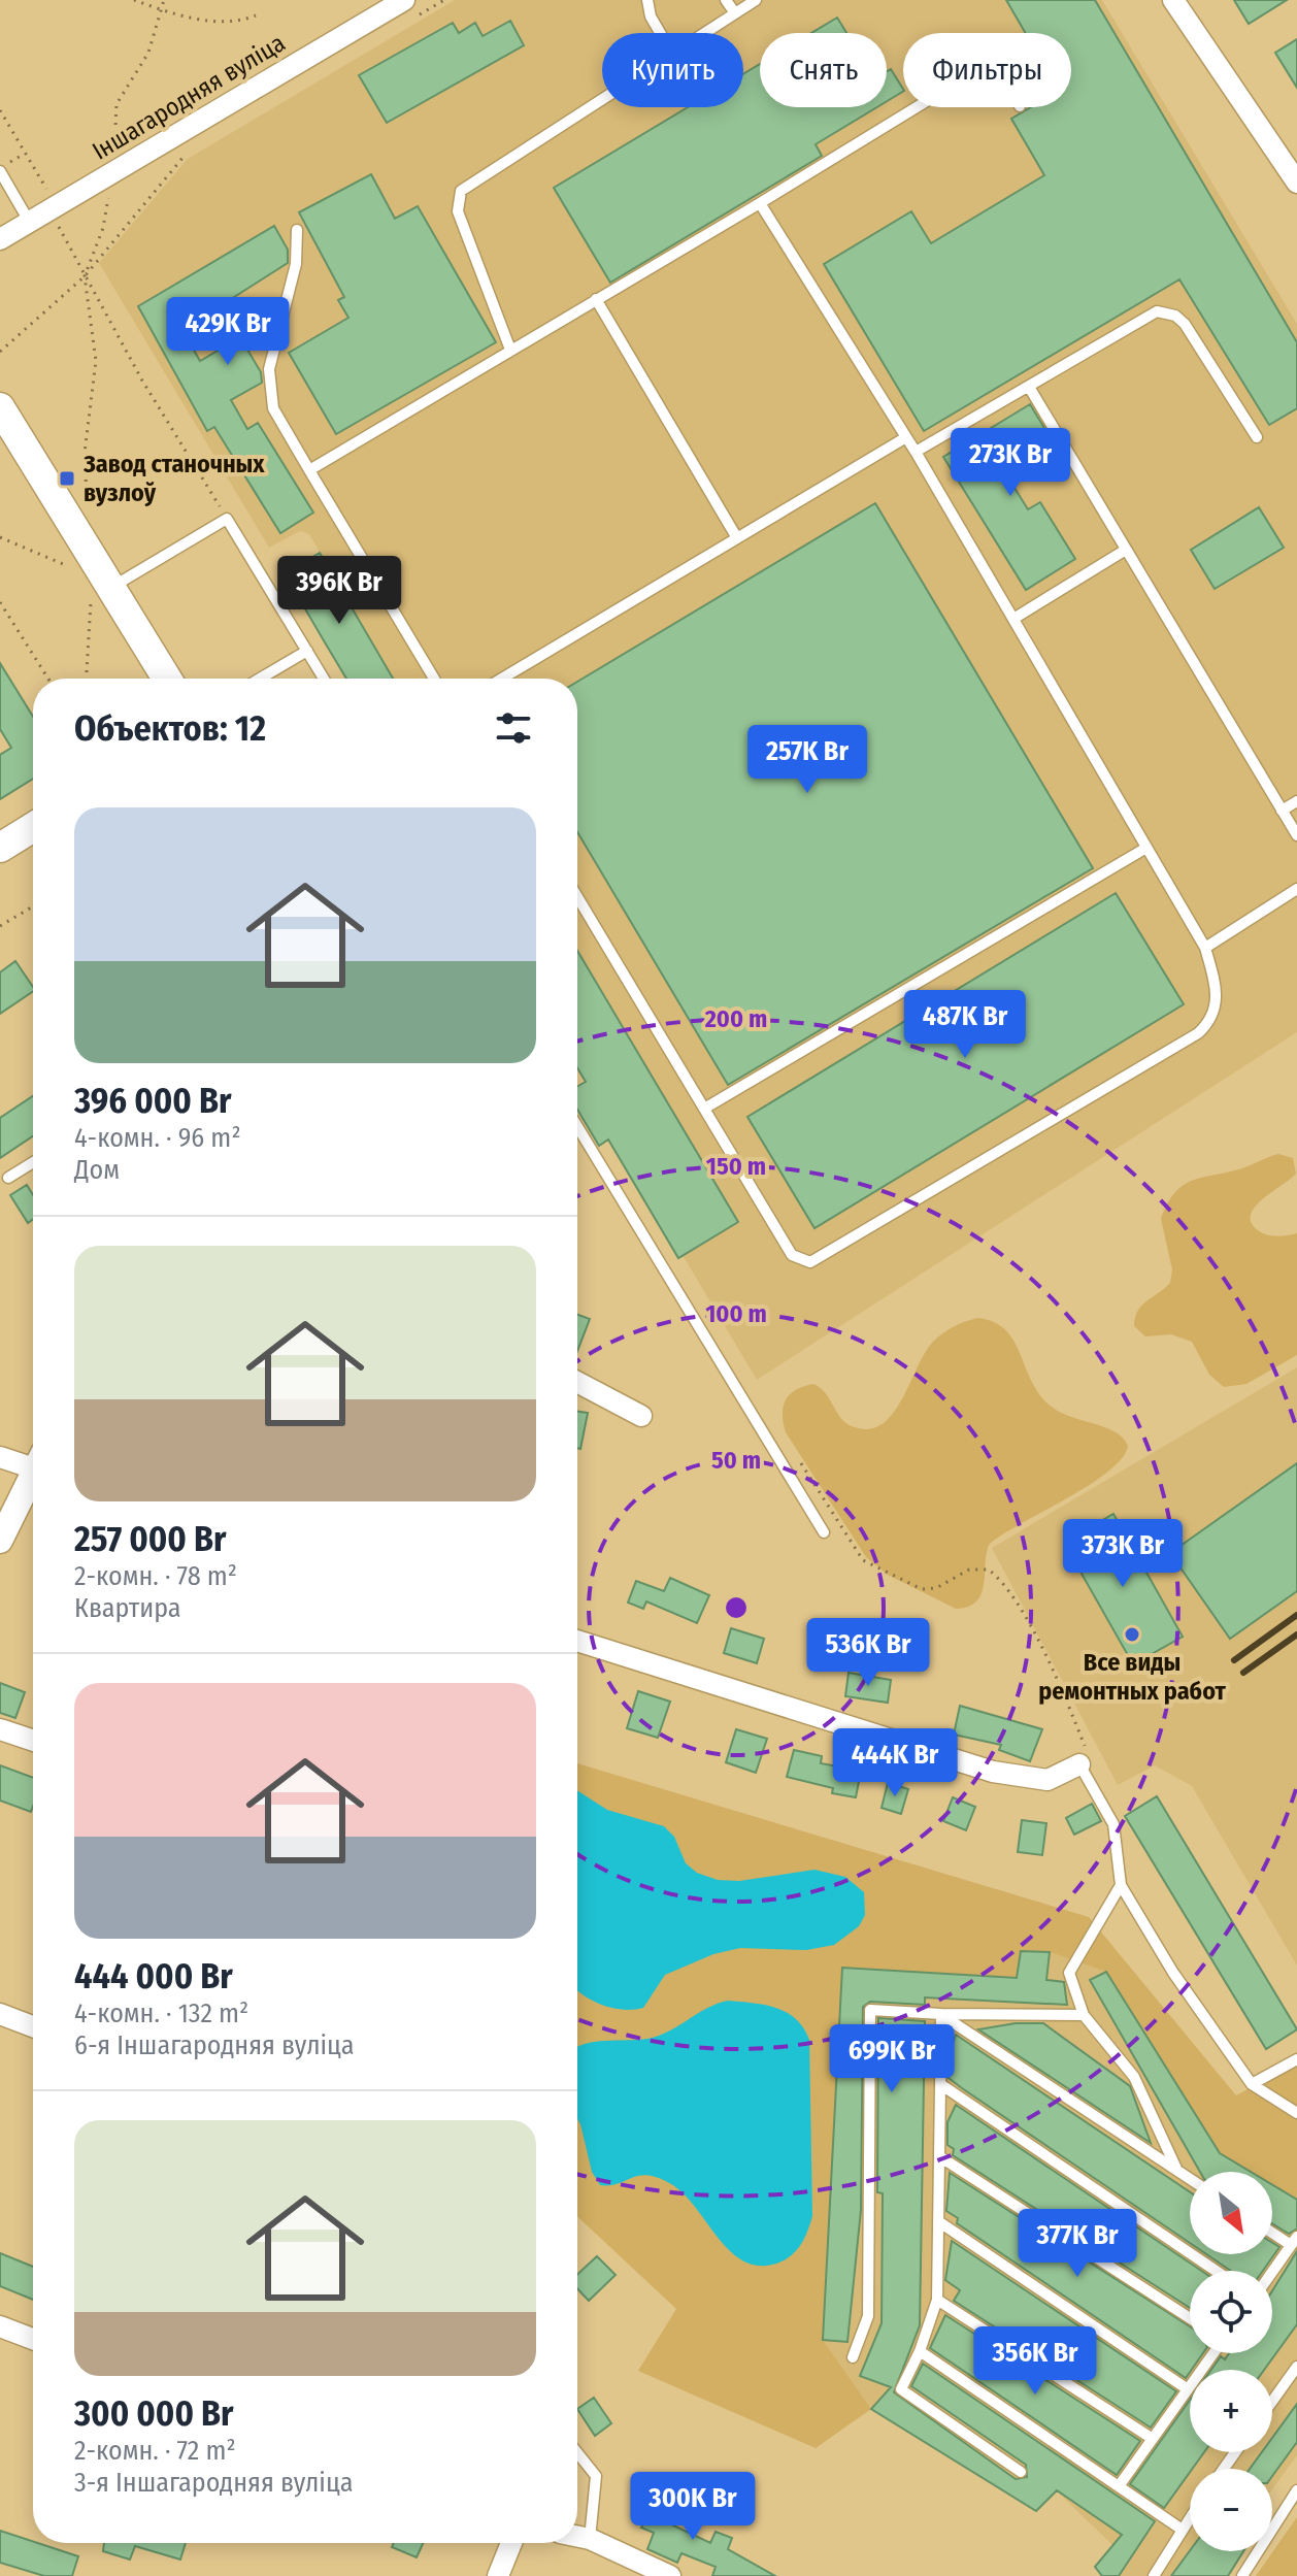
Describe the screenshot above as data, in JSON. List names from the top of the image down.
{
  "streets": {
    "street": ["Іншагародняя вуліца"]
  },
  "places": {
    "transit": ["Завод станочных вузлоў"],
    "other": ["Все виды ремонтных работ"]
  },
  "north": "bottom right",
  "page": {
    "chip": ["Купить", "Снять", "Фильтры"],
    "price": [
      "429K Br",
      "273K Br",
      "396K Br",
      "257K Br",
      "487K Br",
      "373K Br",
      "536K Br",
      "444K Br",
      "699K Br",
      "377K Br",
      "356K Br",
      "300K Br"
    ],
    "heading": "Объектов: 12",
    "list": [
      {
        "name": "396 000 Br",
        "note": "4-комн. · 96 m² · Дом"
      },
      {
        "name": "257 000 Br",
        "note": "2-комн. · 78 m² · Квартира"
      },
      {
        "name": "444 000 Br",
        "note": "4-комн. · 132 m² · 6-я Іншагародняя вуліца"
      },
      {
        "name": "300 000 Br",
        "note": "2-комн. · 72 m² · 3-я Іншагародняя вуліца"
      }
    ],
    "map_buttons": ["+", "−"]
  },
  "rings": [
    "200 m",
    "150 m",
    "100 m",
    "50 m"
  ]
}
